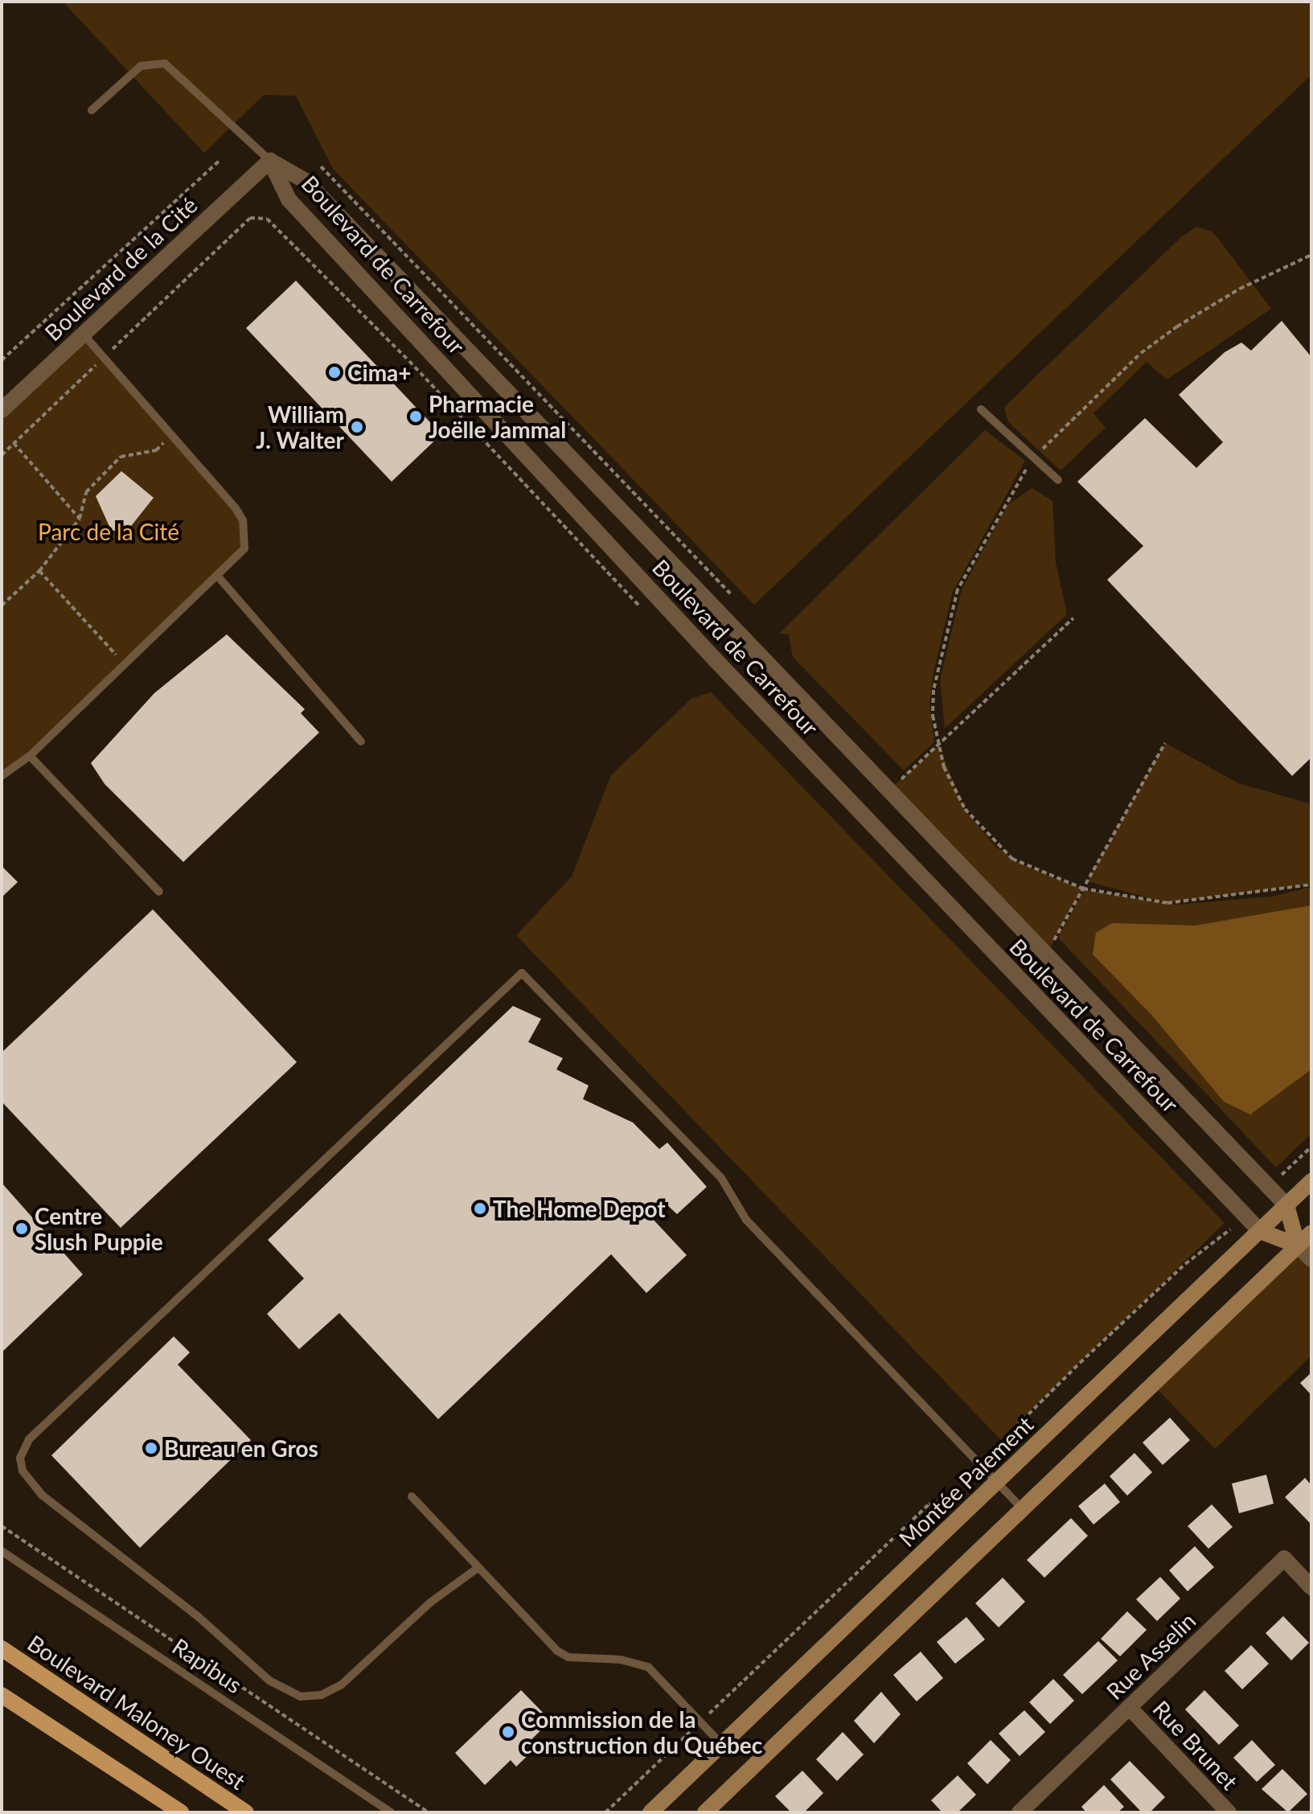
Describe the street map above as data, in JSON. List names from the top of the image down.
{
  "streets": {
    "main road": ["Montée Paiement", "Boulevard Maloney Ouest"],
    "street": [
      "Boulevard de Carrefour",
      "Boulevard de la Cité",
      "Rue Asselin",
      "Rue Brunet"
    ],
    "lane": ["Rapibus"]
  },
  "crossings": [
    ["Boulevard de Carrefour", "Boulevard de la Cité"],
    ["Boulevard de Carrefour", "Montée Paiement"],
    ["Rue Asselin", "Rue Brunet"]
  ],
  "parks": ["Parc de la Cité"],
  "places": [
    "Cima+",
    "Pharmacie Joëlle Jammal",
    "William J. Walter",
    "The Home Depot",
    "Centre Slush Puppie",
    "Bureau en Gros",
    "Commission de la construction du Québec"
  ]
}
